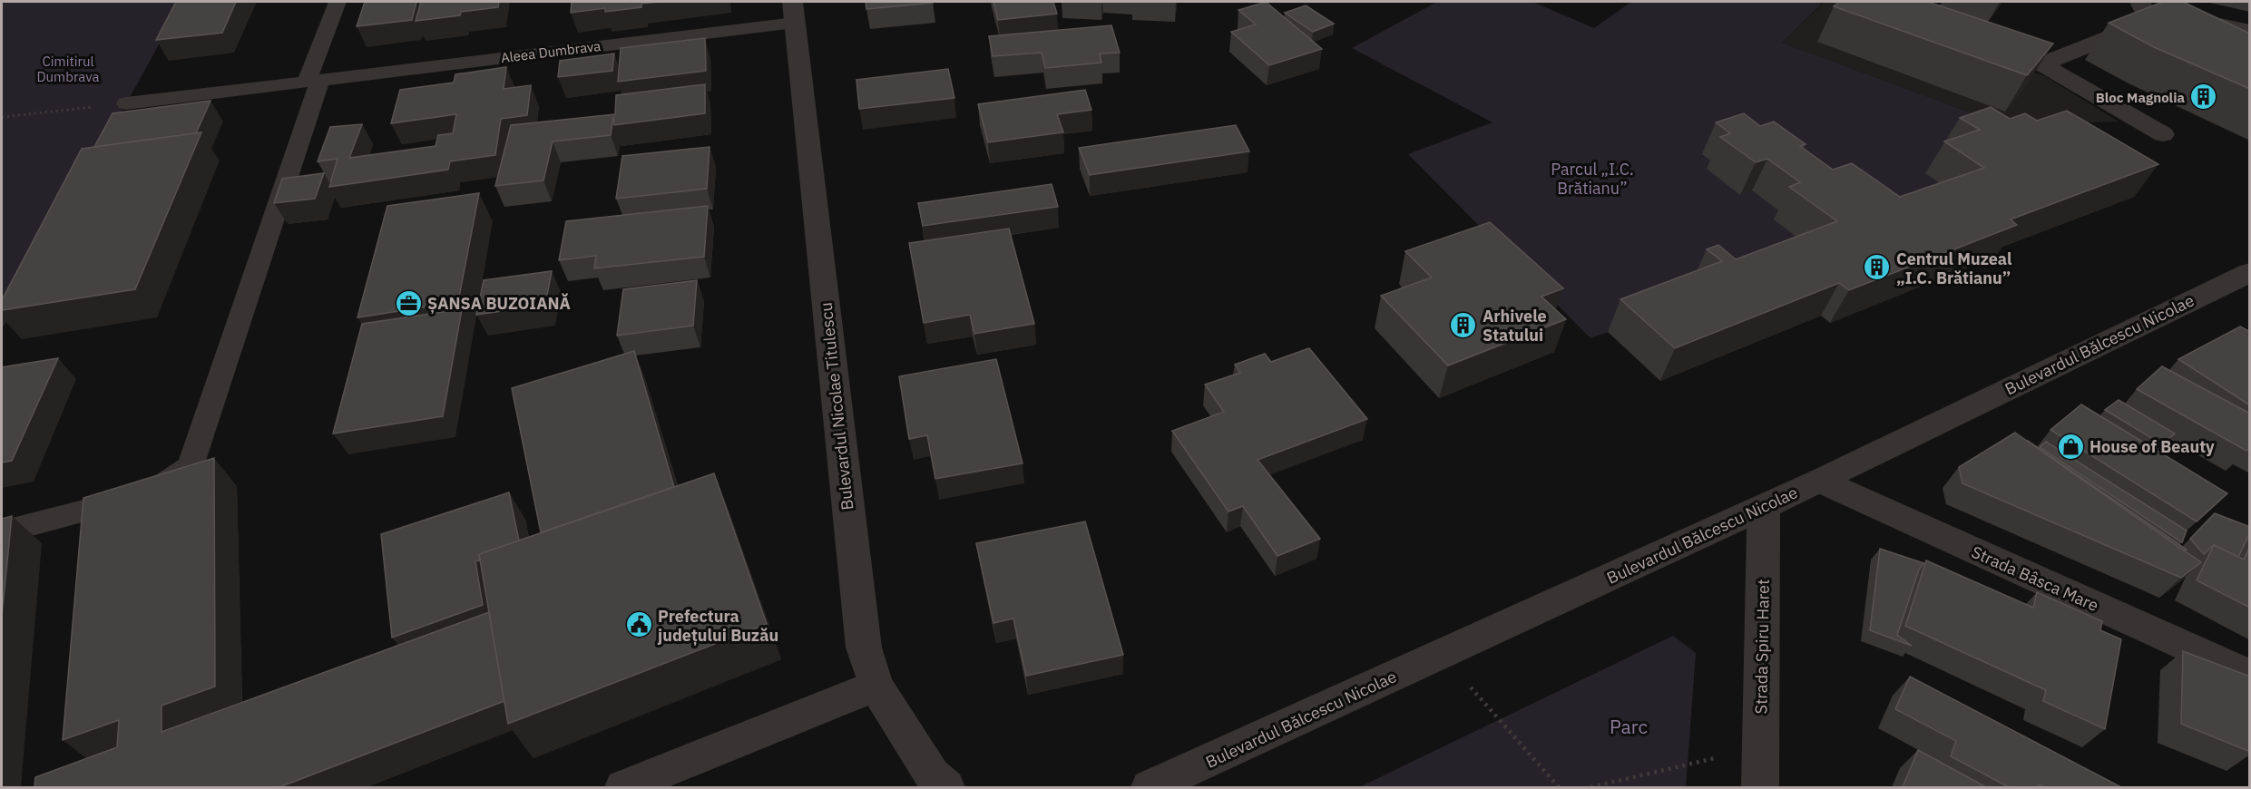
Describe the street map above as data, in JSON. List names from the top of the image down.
{
  "streets": {
    "street": [
      "Bulevardul Bălcescu Nicolae",
      "Bulevardul Nicolae Titulescu",
      "Strada Bâsca Mare",
      "Strada Spiru Haret"
    ],
    "lane": ["Aleea Dumbrava"]
  },
  "crossings": [
    ["Aleea Dumbrava", "Bulevardul Nicolae Titulescu"],
    ["Bulevardul Bălcescu Nicolae", "Strada Bâsca Mare"],
    ["Bulevardul Bălcescu Nicolae", "Strada Spiru Haret"]
  ],
  "parks": ["Cimitirul Dumbrava", "Parcul „I.C. Brătianu”", "Parc"],
  "places": {
    "building": ["Bloc Magnolia", "Centrul Muzeal „I.C. Brătianu”", "Arhivele Statului"],
    "office": ["ȘANSA BUZOIANĂ"],
    "shop": ["House of Beauty"],
    "public building": ["Prefectura județului Buzău"]
  }
}
